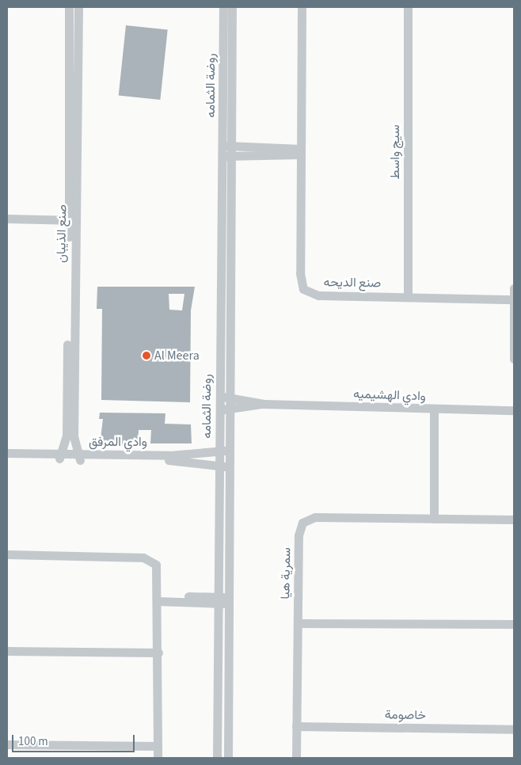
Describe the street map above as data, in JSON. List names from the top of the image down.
{
  "streets": {
    "street": [
      "روضة الثمامه",
      "سيج واسط",
      "صنع الذيبان",
      "صنع الديحه",
      "وادي الهشيميه",
      "وادي المرفق",
      "سمرية هيا",
      "خاصومة"
    ]
  },
  "crossings": [
    ["روضة الثمامه", "وادي الهشيميه"],
    ["روضة الثمامه", "وادي المرفق"],
    ["سيج واسط", "صنع الديحه"],
    ["صنع الذيبان", "وادي المرفق"],
    ["سمرية هيا", "خاصومة"]
  ],
  "places": ["Al Meera"],
  "scale_bar": "100 m"
}
